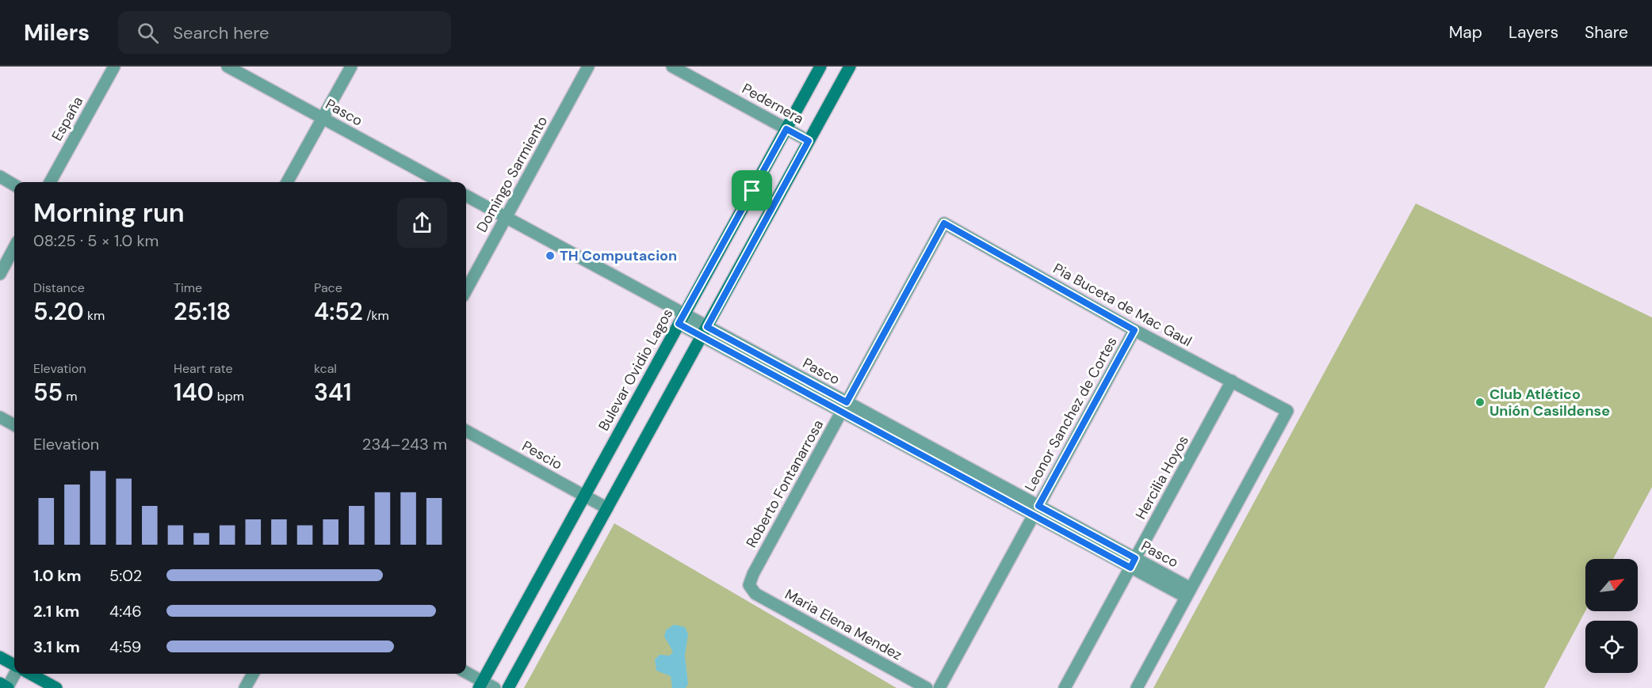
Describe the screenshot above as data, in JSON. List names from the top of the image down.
{
  "streets": {
    "main road": ["Bulevar Ovidio Lagos"],
    "street": [
      "Pedernera",
      "Pasco",
      "España",
      "Domingo Sarmiento",
      "Pia Buceta de Mac Gaul",
      "Leonor Sanchez de Cortes",
      "Pescio",
      "Hercilia Hoyos",
      "Roberto Fontanarrosa",
      "Maria Elena Mendez"
    ]
  },
  "crossings": [
    ["Pedernera", "Bulevar Ovidio Lagos"],
    ["Pasco", "Domingo Sarmiento"],
    ["Pasco", "Pia Buceta de Mac Gaul"],
    ["Pasco", "Bulevar Ovidio Lagos"],
    ["Pasco", "Leonor Sanchez de Cortes"],
    ["Pasco", "Hercilia Hoyos"],
    ["Pasco", "Roberto Fontanarrosa"],
    ["Pia Buceta de Mac Gaul", "Leonor Sanchez de Cortes"],
    ["Pia Buceta de Mac Gaul", "Hercilia Hoyos"],
    ["Pia Buceta de Mac Gaul", "Roberto Fontanarrosa"],
    ["Bulevar Ovidio Lagos", "Pescio"],
    ["Roberto Fontanarrosa", "Maria Elena Mendez"]
  ],
  "places": ["TH Computacion", "Club Atlético Unión Casildense"],
  "north": "top right",
  "page": {
    "header": "Milers",
    "search": "Search here",
    "nav": ["Map", "Layers", "Share"],
    "heading": ["Morning run", "08:25 · 5 × 1.0 km"],
    "stats": [
      ["Distance", "5.20 km"],
      ["Time", "25:18"],
      ["Pace", "4:52 /km"],
      ["Elevation", "55 m"],
      ["Heart rate", "140 bpm"],
      ["kcal", "341"]
    ],
    "chart": ["Elevation", "234–243 m"],
    "list": [
      {
        "name": "1.0 km",
        "note": "5:02"
      },
      {
        "name": "2.1 km",
        "note": "4:46"
      },
      {
        "name": "3.1 km",
        "note": "4:59"
      }
    ]
  }
}
